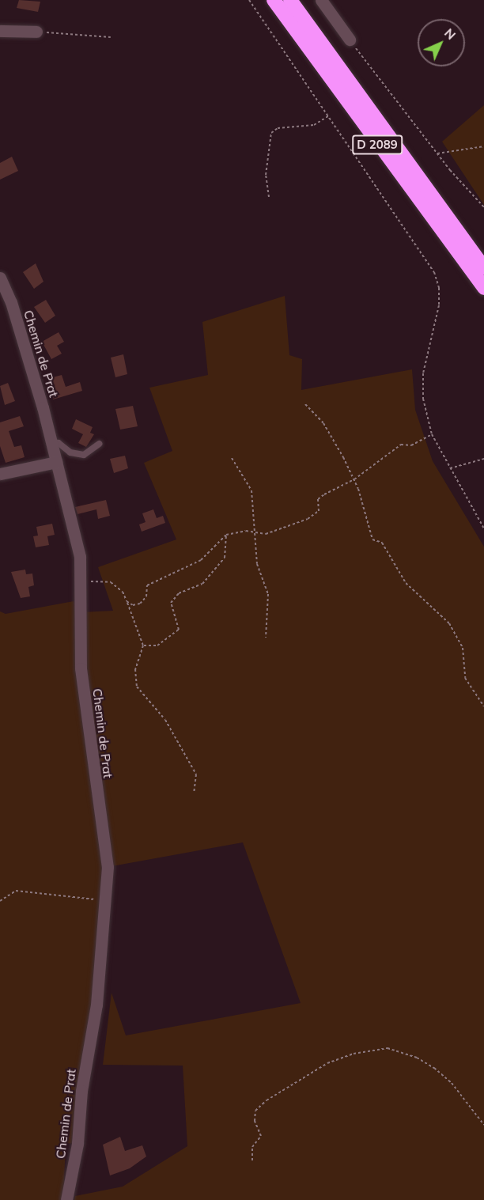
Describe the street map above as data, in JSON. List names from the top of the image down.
{
  "streets": {
    "highway": ["D 2089"],
    "street": ["Chemin de Prat"]
  },
  "north": "top right"
}
